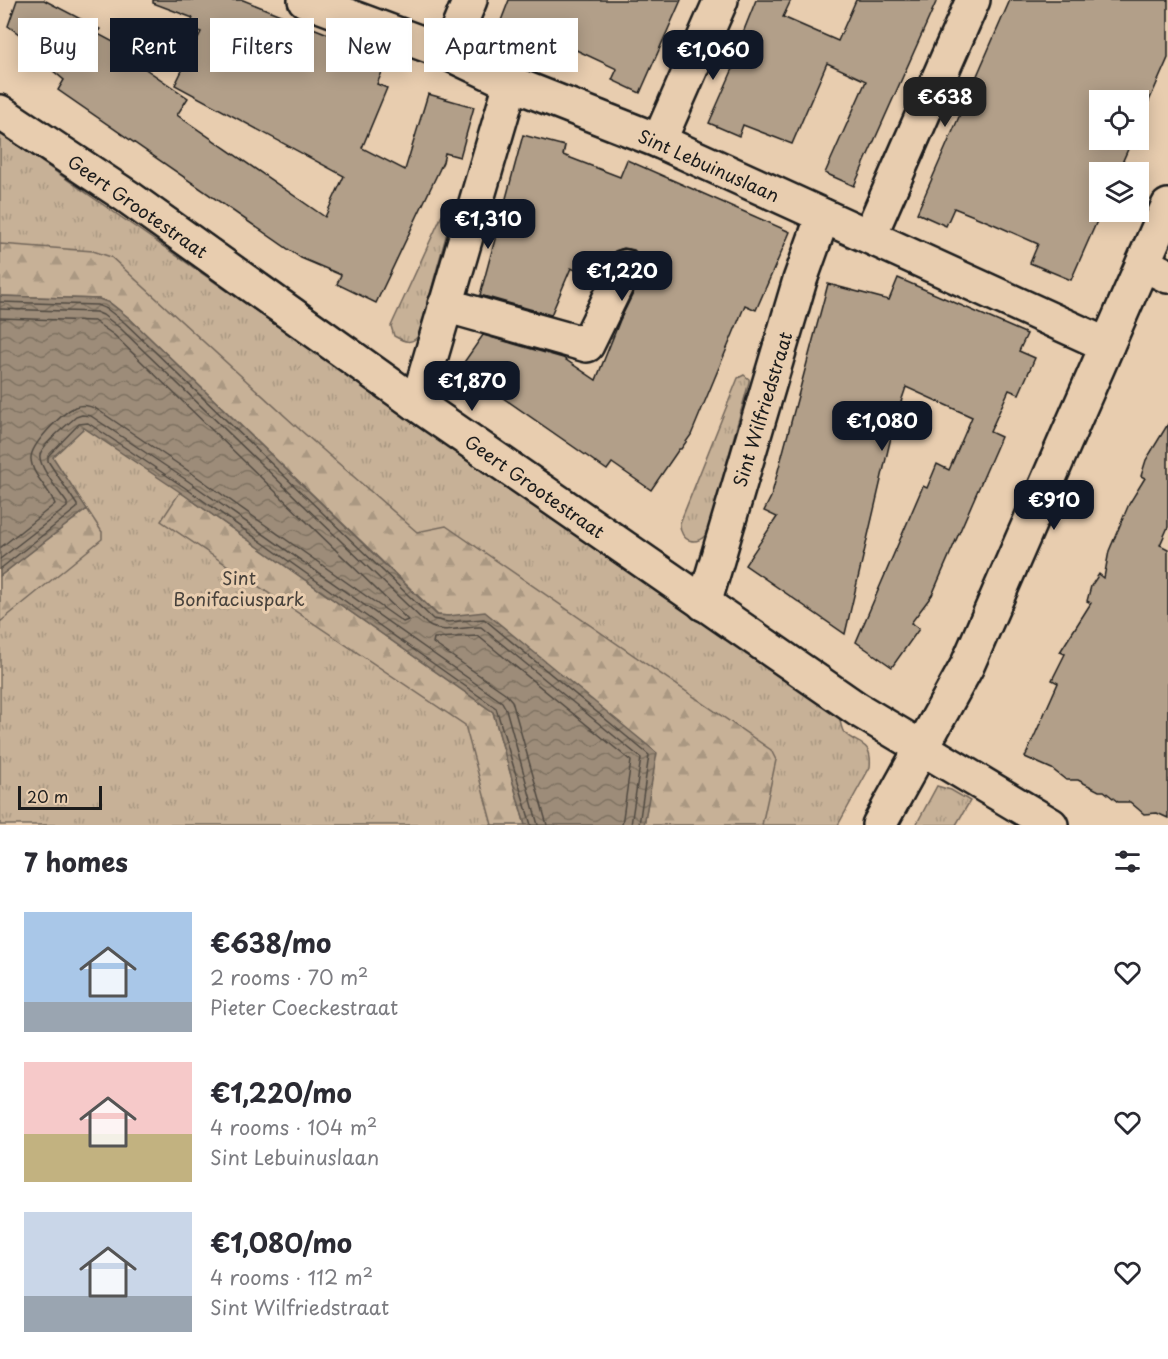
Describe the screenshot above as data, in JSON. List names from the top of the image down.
{
  "streets": {
    "street": ["Sint Lebuinuslaan", "Geert Grootestraat", "Sint Wilfriedstraat"]
  },
  "crossings": [
    ["Sint Lebuinuslaan", "Sint Wilfriedstraat"],
    ["Geert Grootestraat", "Sint Wilfriedstraat"]
  ],
  "parks": ["Sint Bonifaciuspark"],
  "scale_bar": "20 m",
  "page": {
    "chip": [
      "Buy",
      "Rent",
      "Filters",
      "New",
      "Apartment"
    ],
    "price": [
      "€1,060",
      "€638",
      "€1,310",
      "€1,220",
      "€1,870",
      "€1,080",
      "€910"
    ],
    "scale": "20 m",
    "heading": "7 homes",
    "list": [
      {
        "name": "€638/mo",
        "note": "2 rooms · 70 m² · Pieter Coeckestraat"
      },
      {
        "name": "€1,220/mo",
        "note": "4 rooms · 104 m² · Sint Lebuinuslaan"
      },
      {
        "name": "€1,080/mo",
        "note": "4 rooms · 112 m² · Sint Wilfriedstraat"
      }
    ]
  }
}
